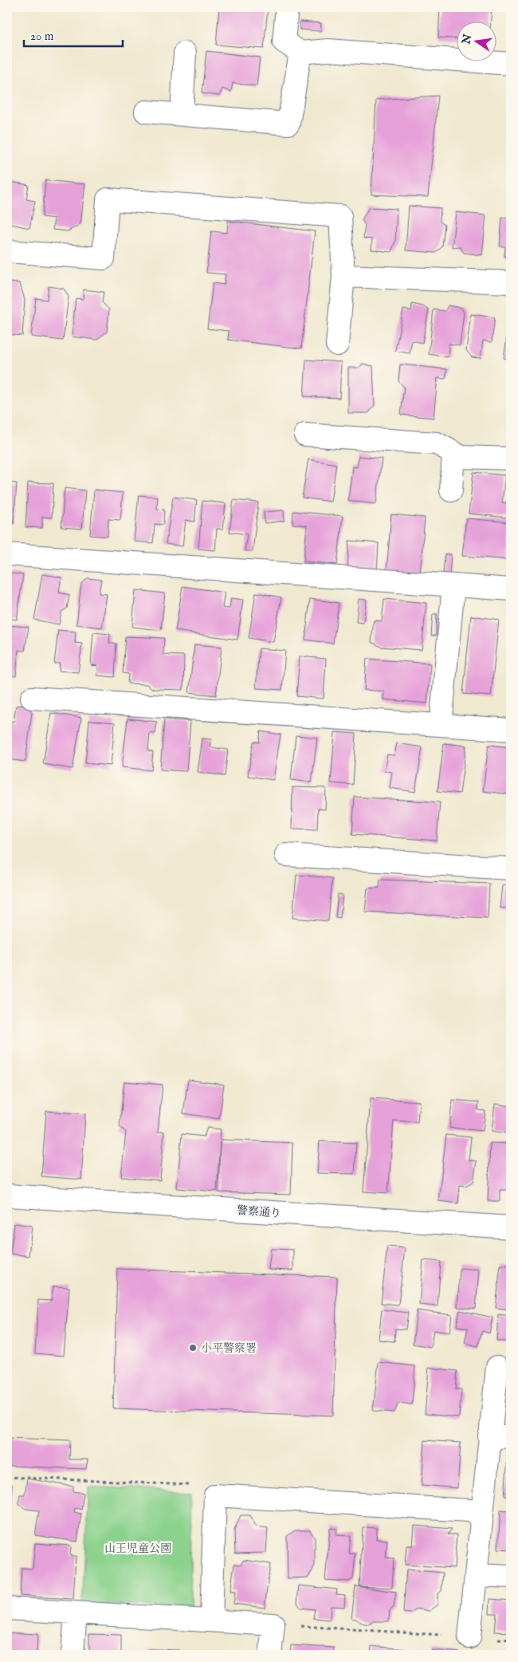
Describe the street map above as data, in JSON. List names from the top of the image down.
{
  "streets": {
    "street": ["警察通り"]
  },
  "parks": ["山王児童公園"],
  "places": ["小平警察署"],
  "scale_bar": "20 m",
  "north": "left"
}
